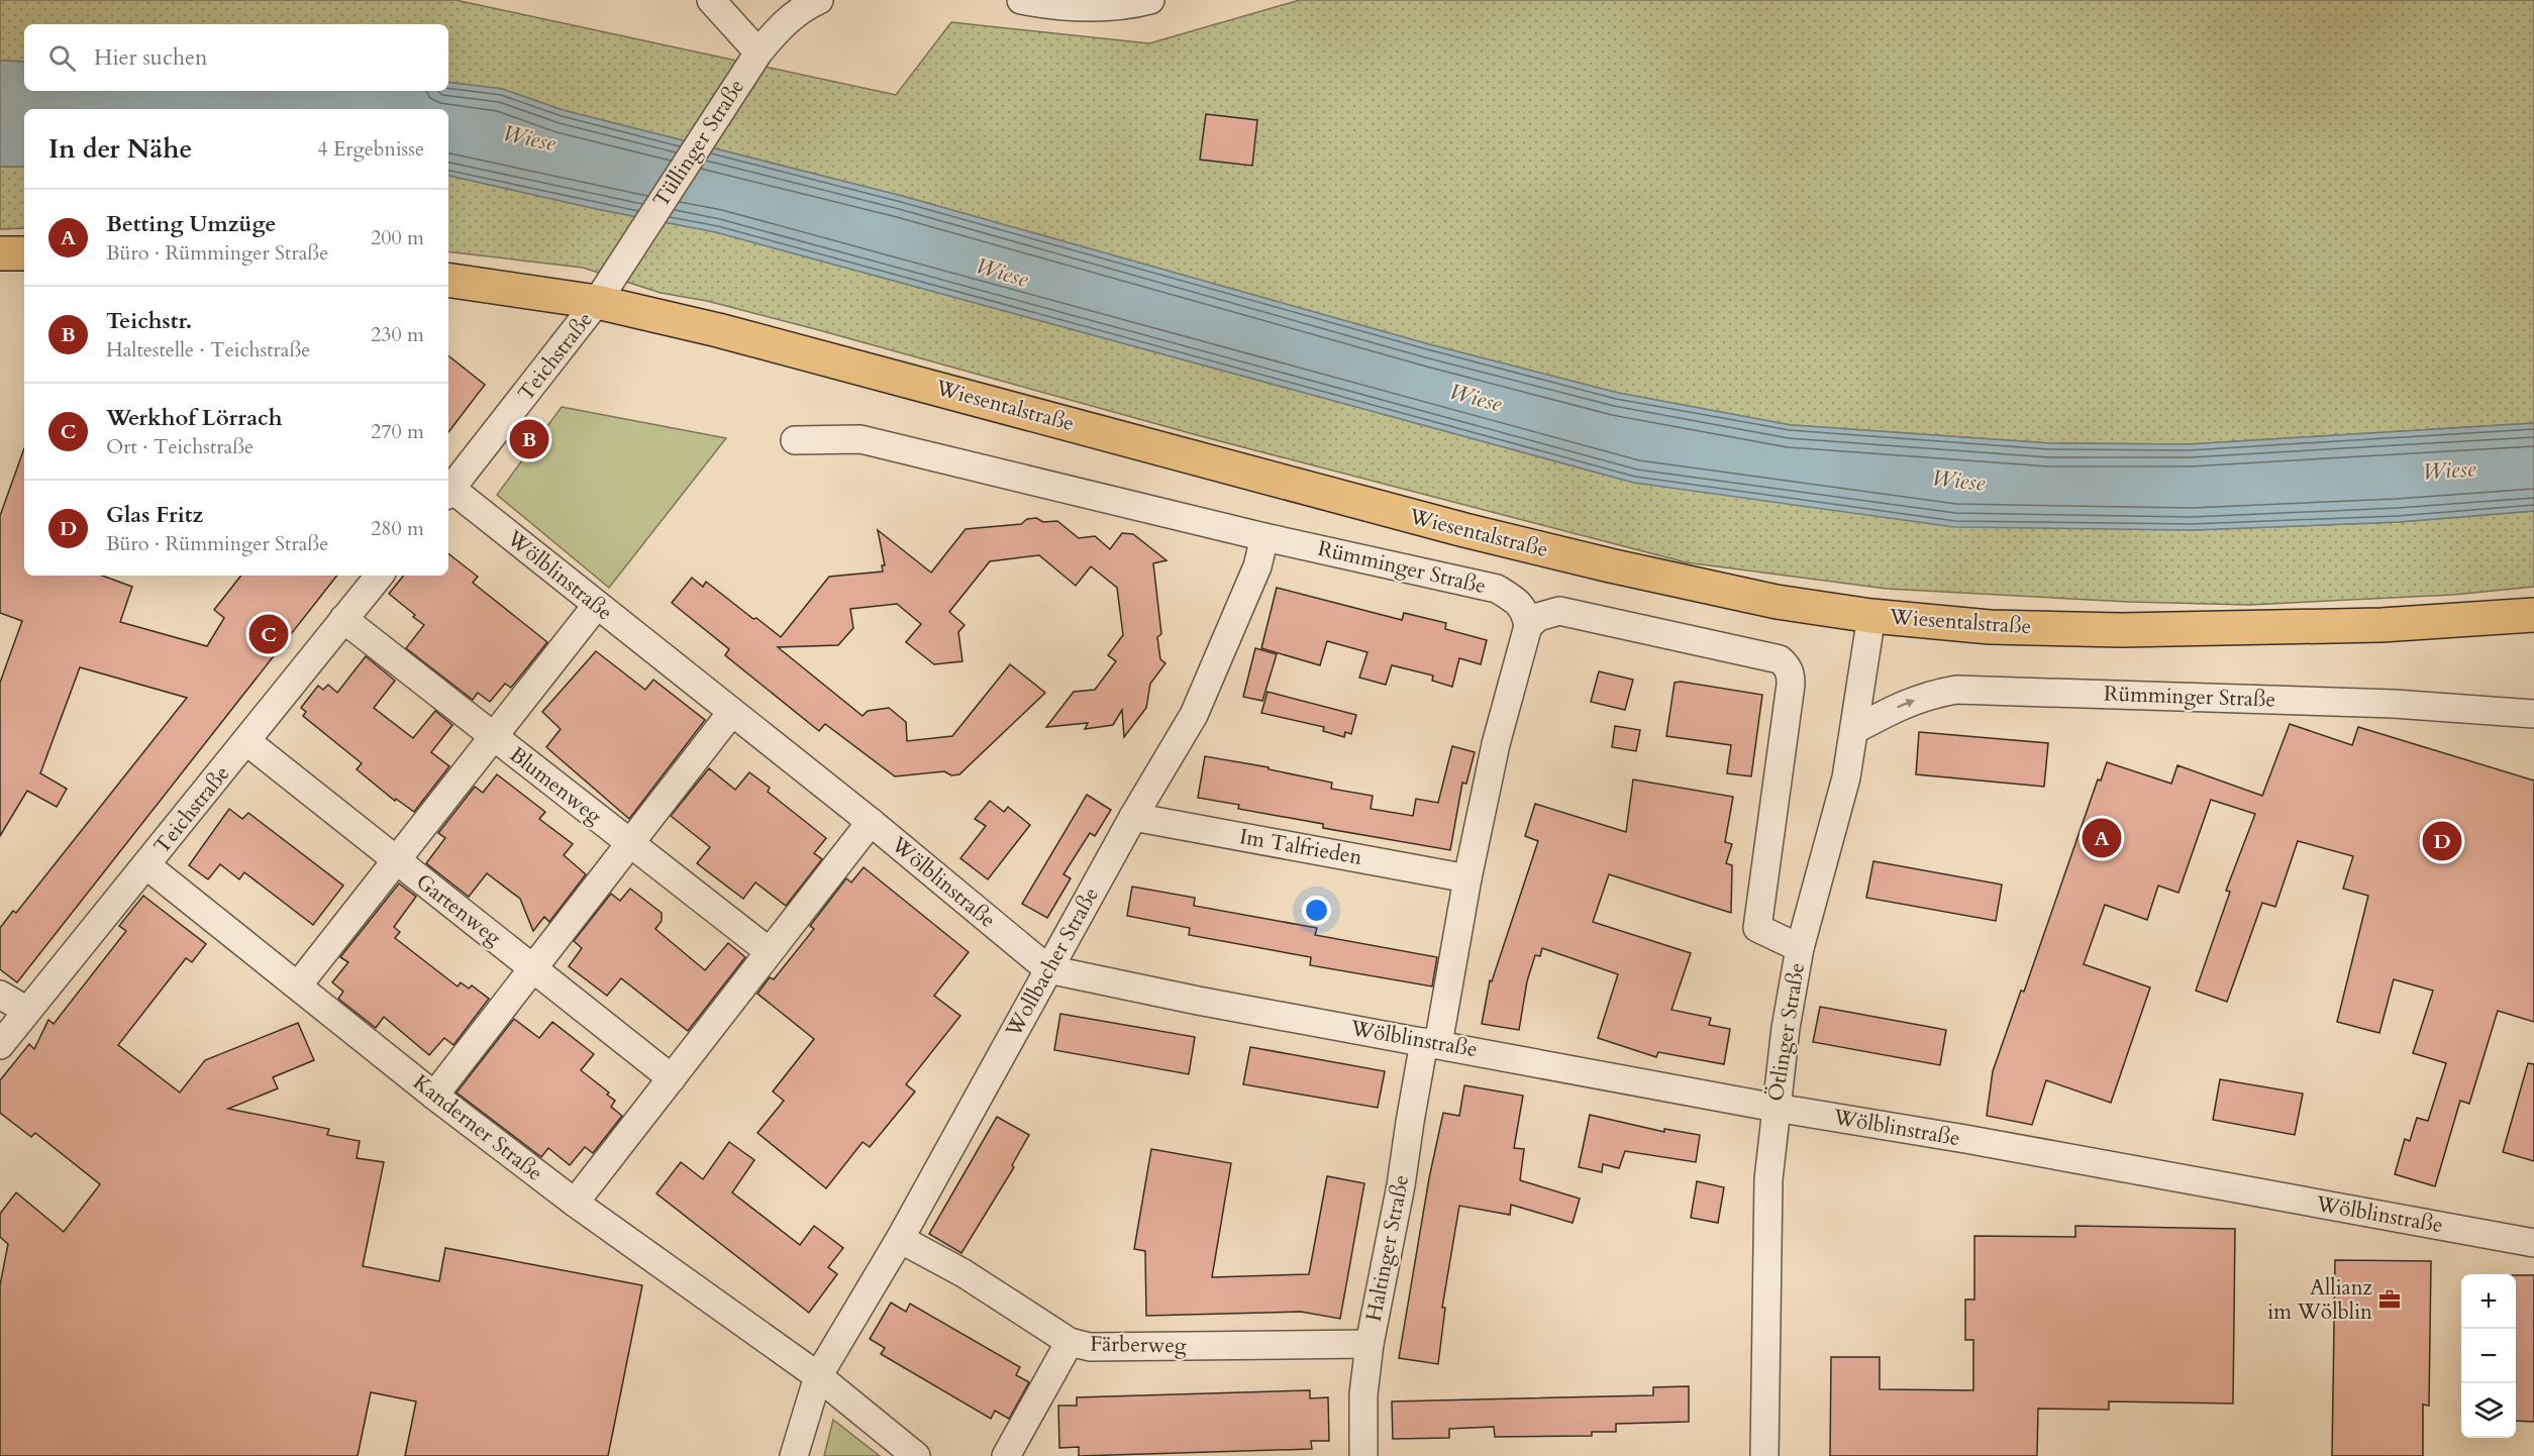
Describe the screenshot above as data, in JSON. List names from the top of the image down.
{
  "streets": {
    "main road": ["Wiesentalstraße"],
    "street": [
      "Tüllinger Straße",
      "Teichstraße",
      "Rümminger Straße",
      "Wölblinstraße",
      "Blumenweg",
      "Im Talfrieden",
      "Gartenweg",
      "Wollbacher Straße",
      "Ötlinger Straße",
      "Kanderner Straße",
      "Haltinger Straße",
      "Färberweg"
    ]
  },
  "crossings": [
    ["Tüllinger Straße", "Teichstraße"],
    ["Tüllinger Straße", "Wiesentalstraße"],
    ["Teichstraße", "Wiesentalstraße"],
    ["Teichstraße", "Wölblinstraße"],
    ["Teichstraße", "Blumenweg"],
    ["Teichstraße", "Gartenweg"],
    ["Teichstraße", "Kanderner Straße"],
    ["Wiesentalstraße", "Ötlinger Straße"],
    ["Rümminger Straße", "Wollbacher Straße"],
    ["Rümminger Straße", "Ötlinger Straße"],
    ["Rümminger Straße", "Haltinger Straße"],
    ["Wölblinstraße", "Wollbacher Straße"],
    ["Wölblinstraße", "Ötlinger Straße"],
    ["Wölblinstraße", "Haltinger Straße"],
    ["Im Talfrieden", "Wollbacher Straße"],
    ["Im Talfrieden", "Haltinger Straße"],
    ["Wollbacher Straße", "Kanderner Straße"],
    ["Wollbacher Straße", "Färberweg"],
    ["Haltinger Straße", "Färberweg"]
  ],
  "one_way": ["Rümminger Straße"],
  "water": ["Wiese"],
  "places": {
    "office": ["Allianz im Wölblin"]
  },
  "page": {
    "search": "Hier suchen",
    "heading": ["In der Nähe", "4 Ergebnisse"],
    "list": [
      {
        "mark": "A",
        "name": "Betting Umzüge",
        "note": "Büro · Rümminger Straße",
        "value": "200 m"
      },
      {
        "mark": "B",
        "name": "Teichstr.",
        "note": "Haltestelle · Teichstraße",
        "value": "230 m"
      },
      {
        "mark": "C",
        "name": "Werkhof Lörrach",
        "note": "Ort · Teichstraße",
        "value": "270 m"
      },
      {
        "mark": "D",
        "name": "Glas Fritz",
        "note": "Büro · Rümminger Straße",
        "value": "280 m"
      }
    ],
    "pins": [
      "B",
      "C",
      "A",
      "D"
    ],
    "map_buttons": ["+", "−"]
  }
}
